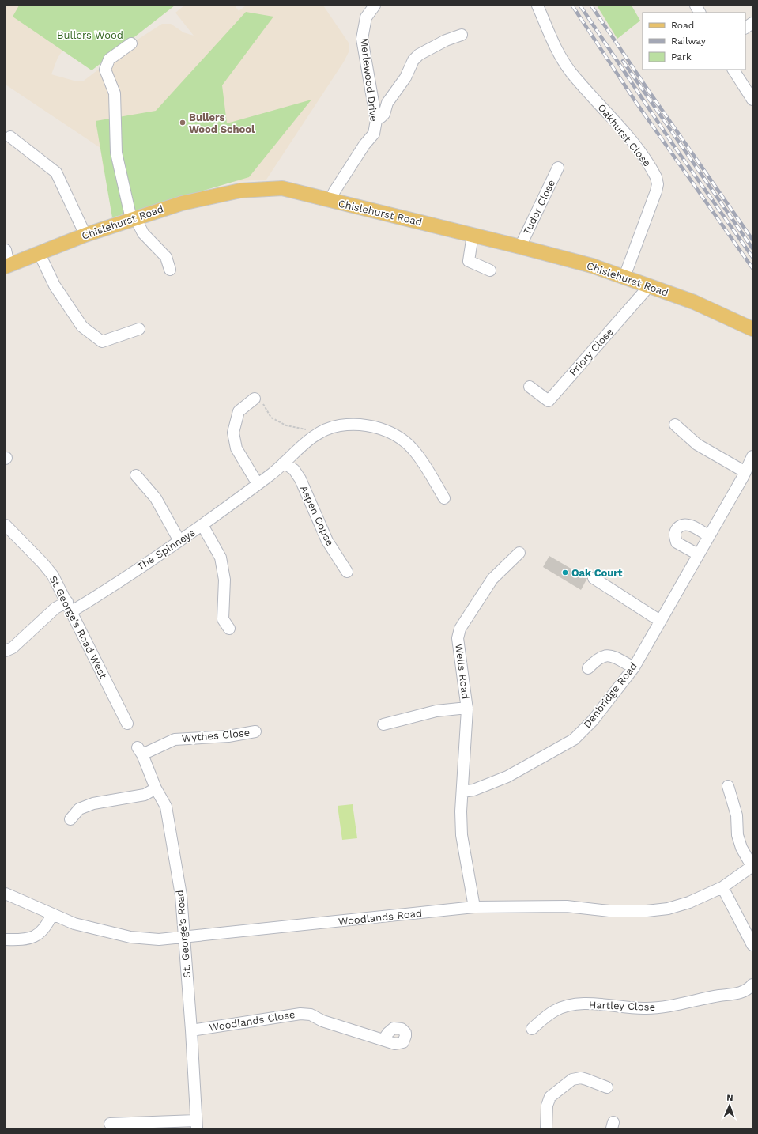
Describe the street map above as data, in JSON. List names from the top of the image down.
{
  "streets": {
    "main road": ["Chislehurst Road"],
    "street": [
      "Merlewood Drive",
      "Oakhurst Close",
      "Tudor Close",
      "Priory Close",
      "Aspen Copse",
      "The Spinneys",
      "St George's Road West",
      "Wells Road",
      "Denbridge Road",
      "Wythes Close",
      "Woodlands Road",
      "St. George's Road",
      "Hartley Close",
      "Woodlands Close"
    ]
  },
  "crossings": [
    ["Merlewood Drive", "Chislehurst Road"],
    ["Oakhurst Close", "Chislehurst Road"],
    ["Tudor Close", "Chislehurst Road"],
    ["Chislehurst Road", "Priory Close"],
    ["Aspen Copse", "The Spinneys"],
    ["The Spinneys", "St George's Road West"],
    ["Wells Road", "Denbridge Road"],
    ["Wythes Close", "St. George's Road"],
    ["Woodlands Road", "St. George's Road"],
    ["St. George's Road", "Woodlands Close"]
  ],
  "parks": ["Bullers Wood"],
  "places": ["Bullers Wood School", "Oak Court"],
  "legend": ["Road", "Railway", "Park"],
  "north": "top"
}
